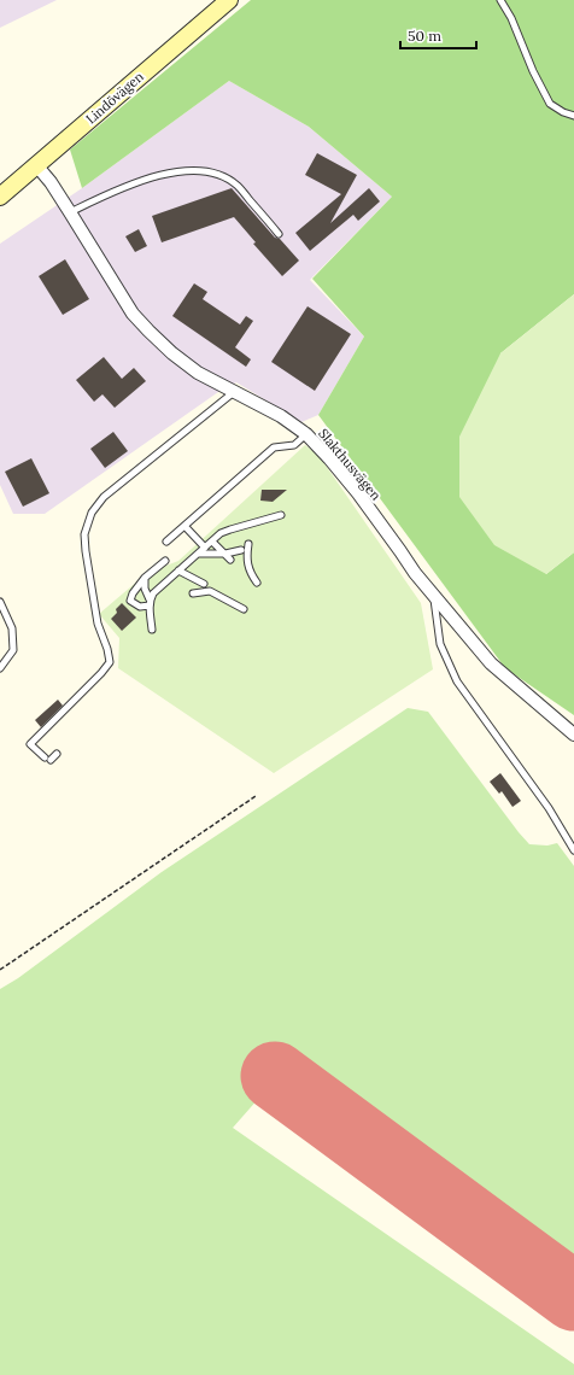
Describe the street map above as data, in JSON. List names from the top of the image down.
{
  "streets": {
    "main road": ["Lindövägen"],
    "street": ["Slakthusvägen"]
  },
  "crossings": [
    ["Lindövägen", "Slakthusvägen"]
  ],
  "scale_bar": "50 m"
}
